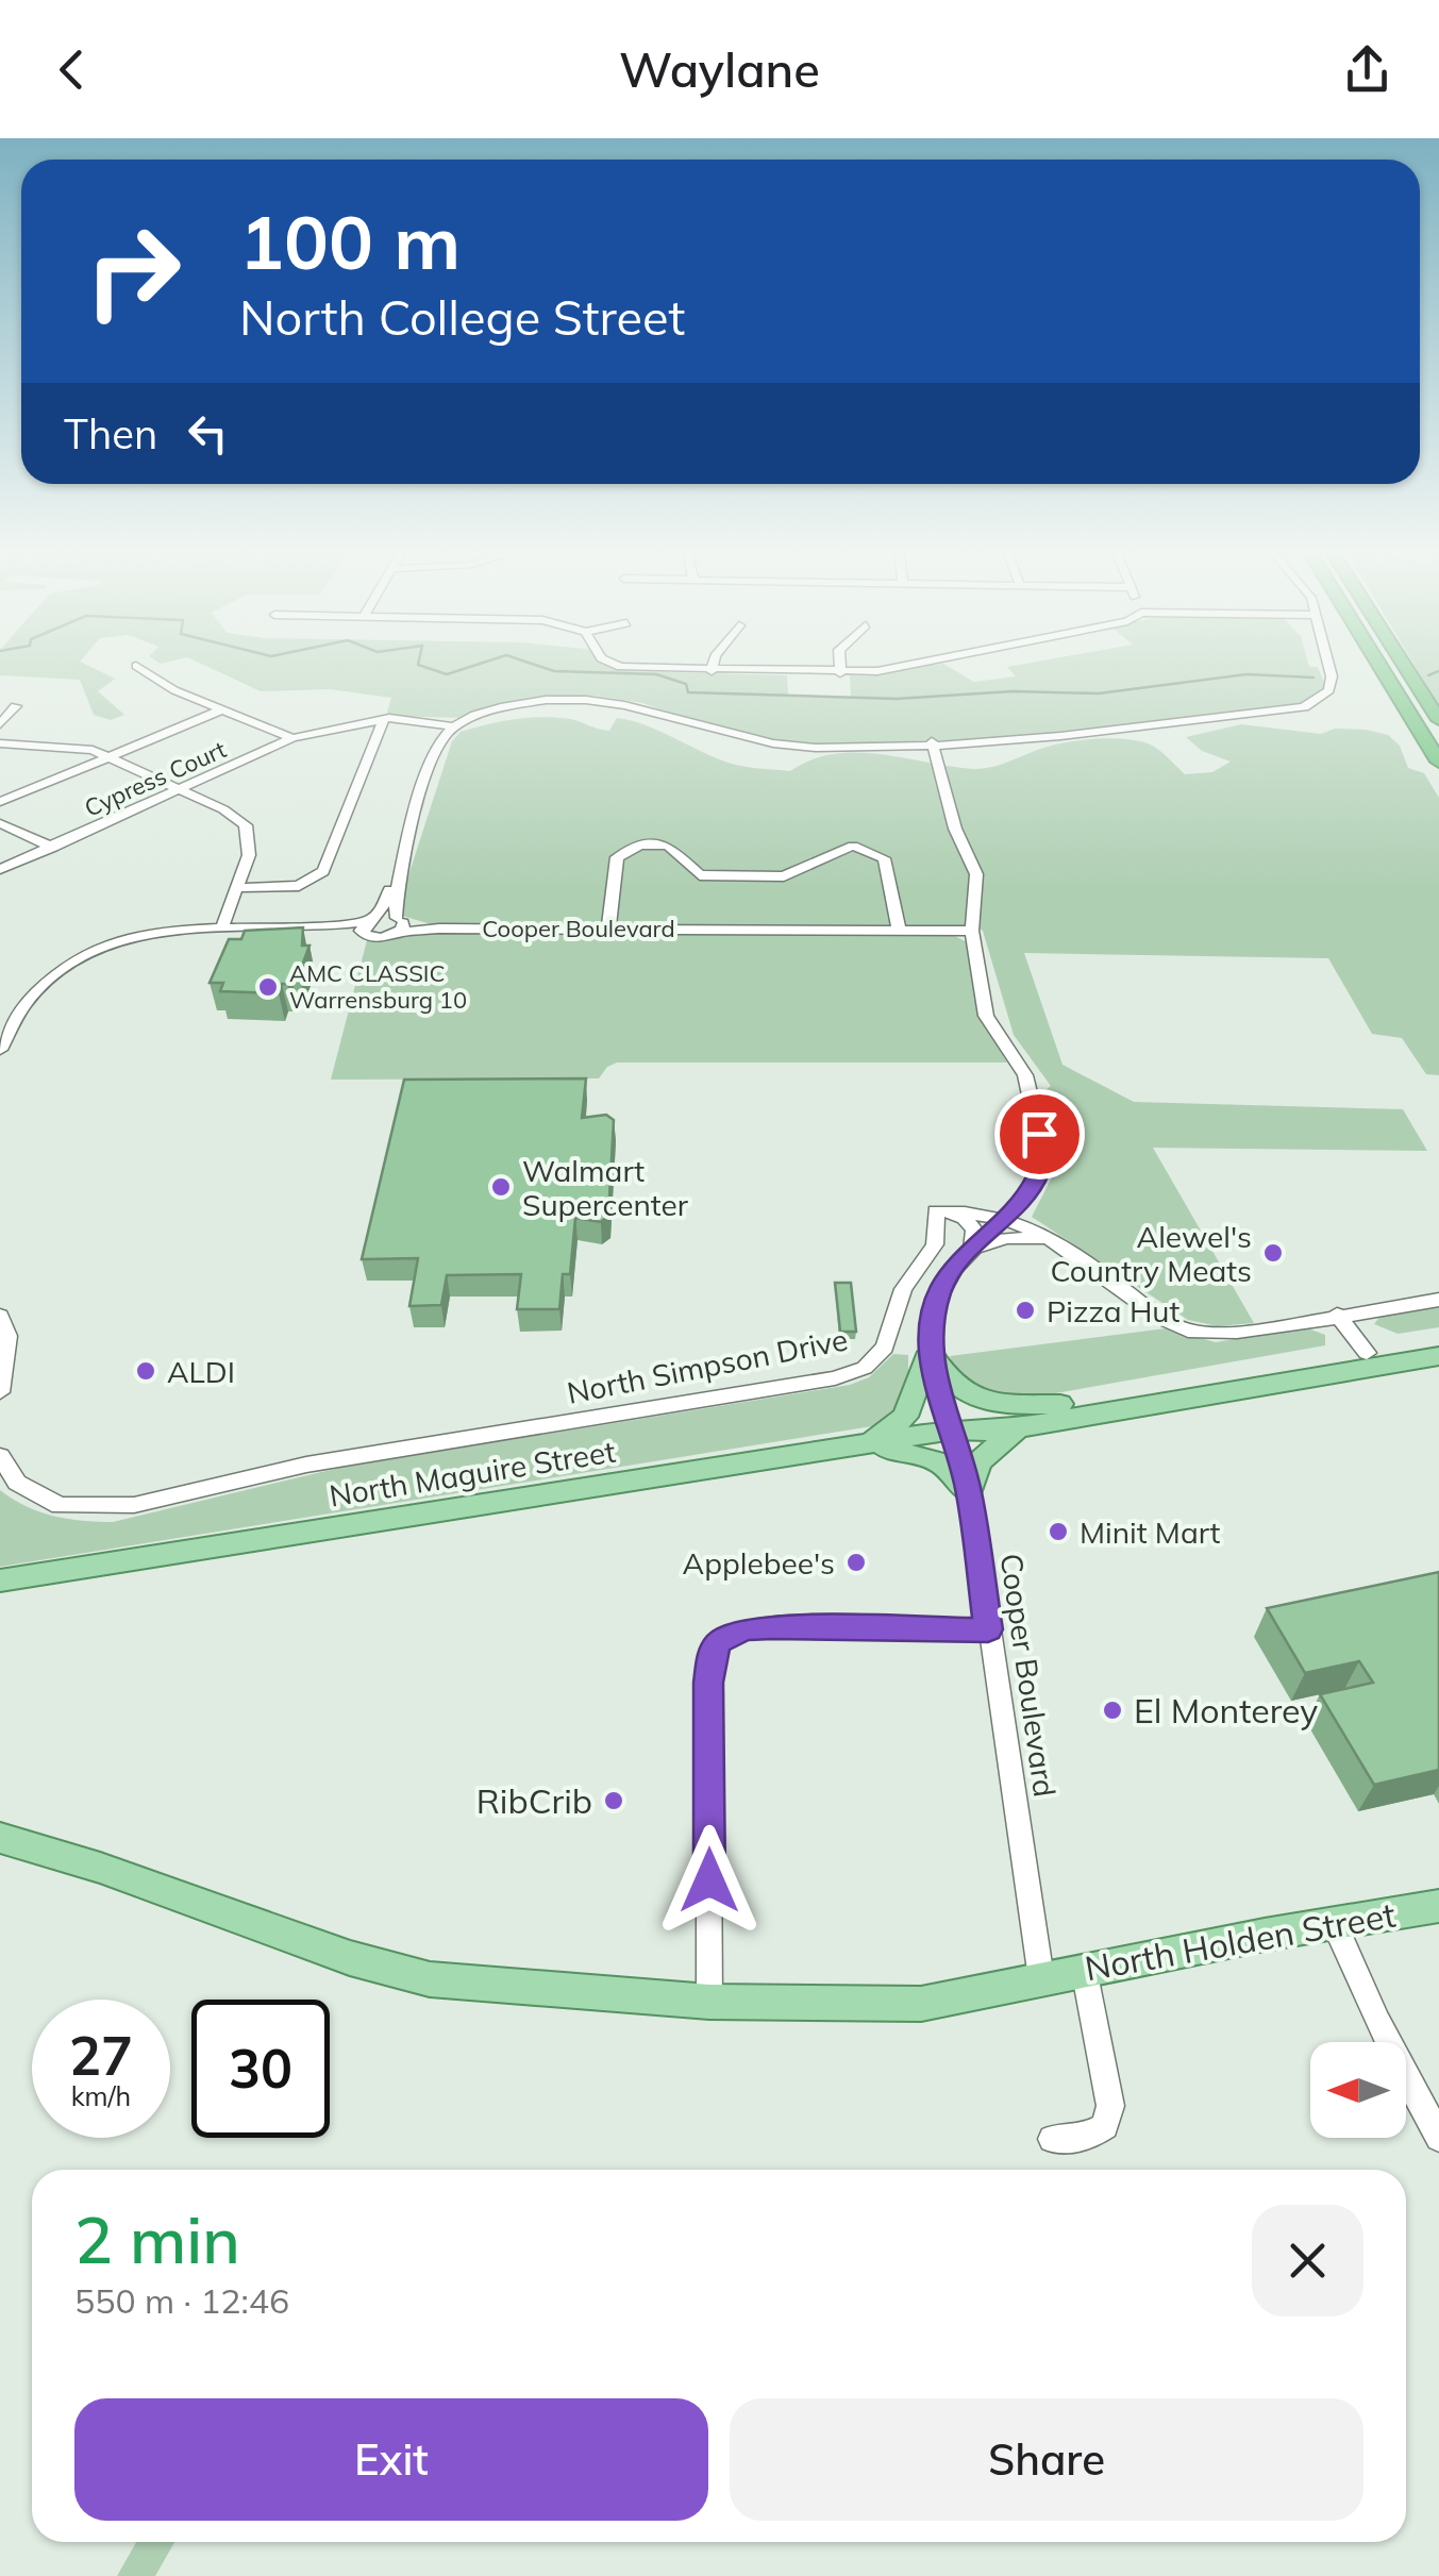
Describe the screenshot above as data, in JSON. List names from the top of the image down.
{
  "streets": {
    "main road": ["North Maguire Street", "North Holden Street"],
    "street": ["Cypress Court", "Cooper Boulevard", "North Simpson Drive"]
  },
  "crossings": [
    ["Cooper Boulevard", "North Maguire Street"],
    ["Cooper Boulevard", "North Holden Street"]
  ],
  "places": [
    "AMC CLASSIC Warrensburg 10",
    "Walmart Supercenter",
    "Alewel's Country Meats",
    "Pizza Hut",
    "ALDI",
    "Minit Mart",
    "Applebee's",
    "El Monterey",
    "RibCrib"
  ],
  "north": "left",
  "page": {
    "header": "Waylane",
    "turn": ["100 m", "North College Street"],
    "then": "Then",
    "speed": "27 km/h",
    "limit": "30",
    "heading": ["2 min", "550 m · 12:46"],
    "buttons": ["Exit", "Share"]
  }
}
